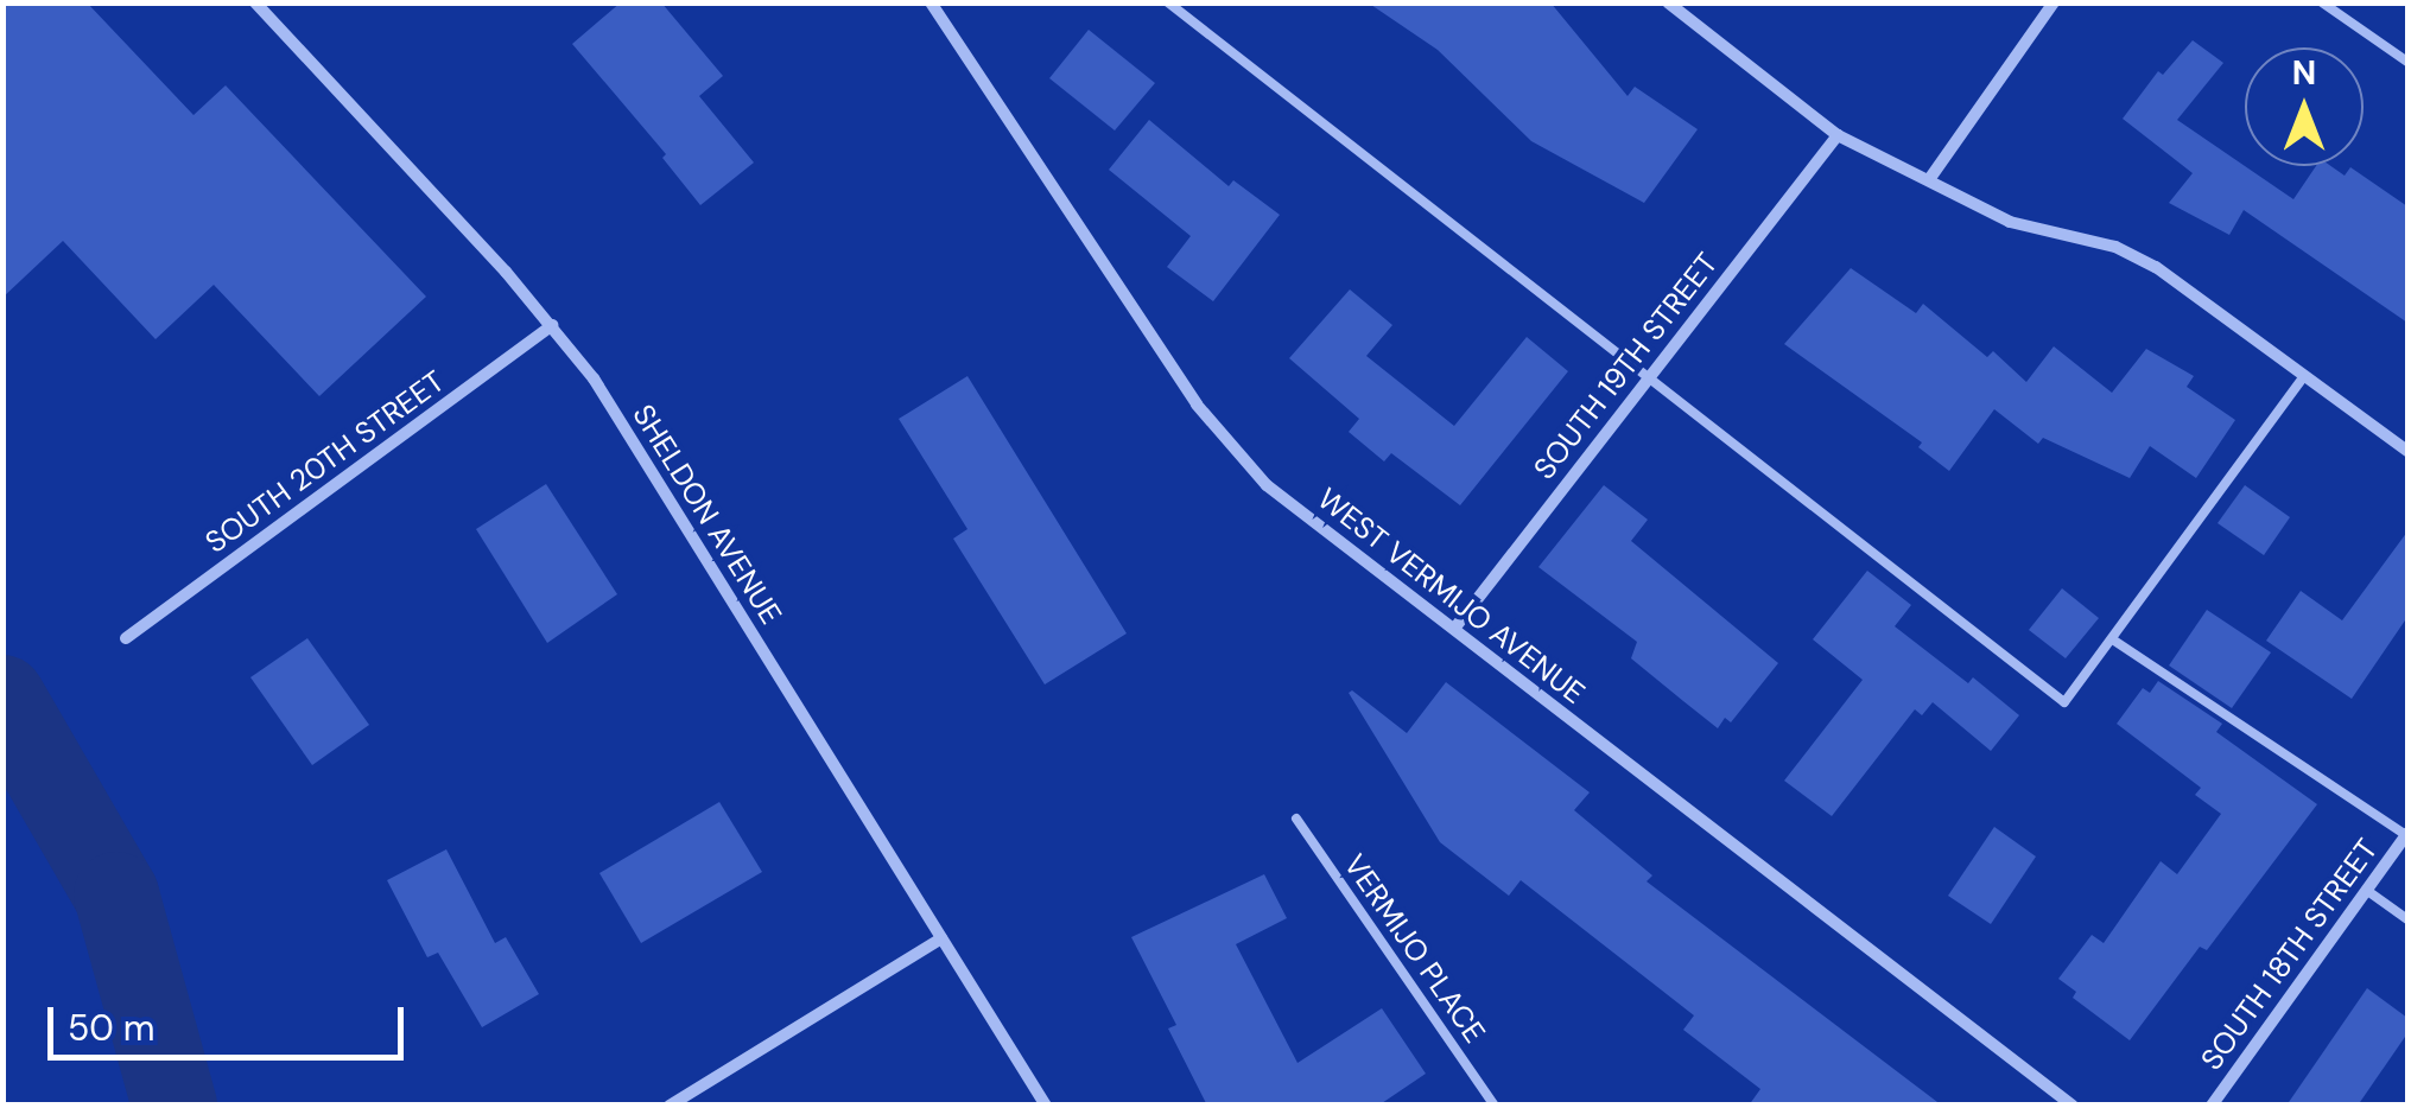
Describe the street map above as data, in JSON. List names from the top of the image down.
{
  "streets": {
    "street": [
      "SOUTH 19TH STREET",
      "SOUTH 20TH STREET",
      "SHELDON AVENUE",
      "WEST VERMIJO AVENUE",
      "SOUTH 18TH STREET"
    ],
    "lane": ["VERMIJO PLACE"]
  },
  "crossings": [
    ["SOUTH 19TH STREET", "WEST VERMIJO AVENUE"],
    ["SOUTH 20TH STREET", "SHELDON AVENUE"]
  ],
  "scale_bar": "50 m",
  "north": "top"
}
